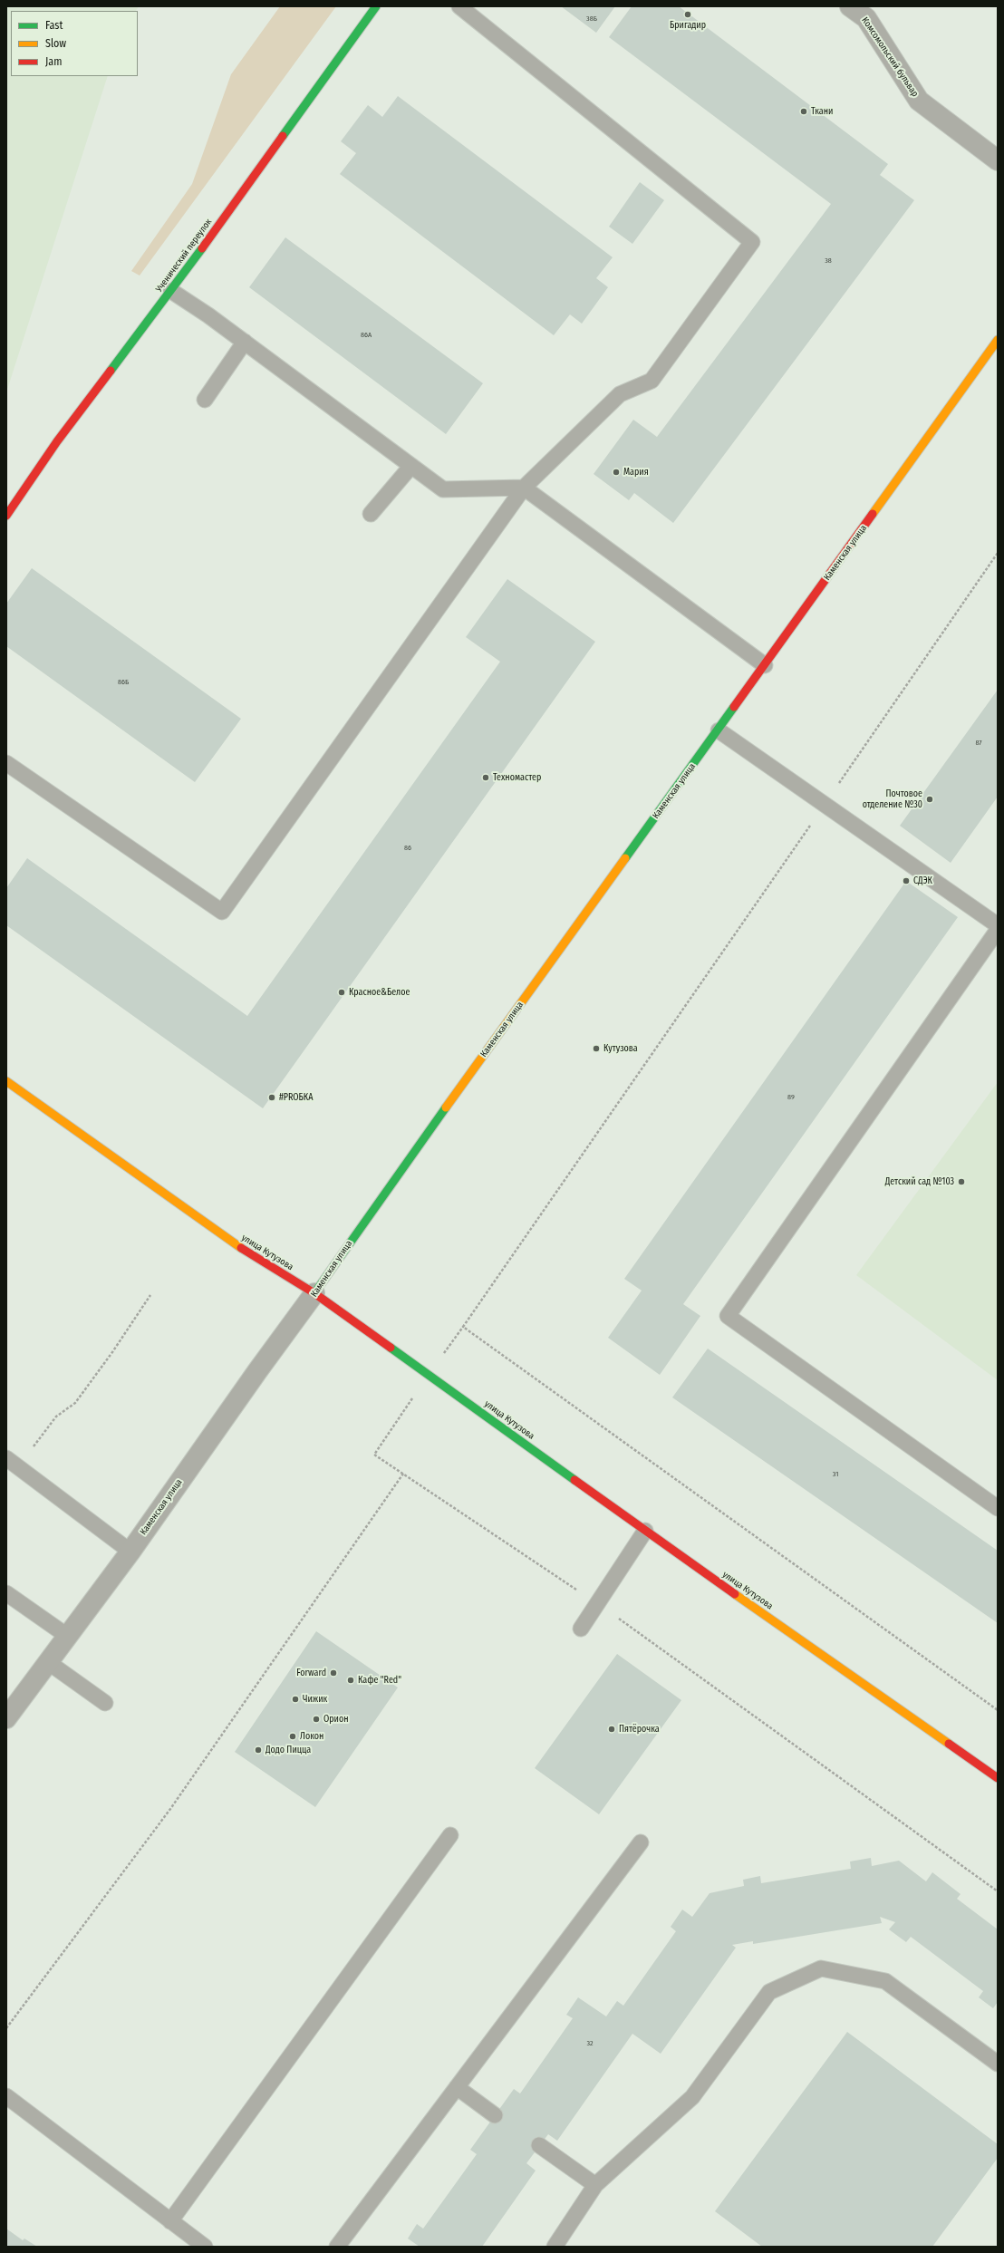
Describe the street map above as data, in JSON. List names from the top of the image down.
{
  "streets": {
    "street": [
      "Комсомольский бульвар",
      "Ученический переулок",
      "Каменская улица",
      "улица Кутузова"
    ]
  },
  "crossings": [
    ["Каменская улица", "улица Кутузова"]
  ],
  "places": [
    "Бригадир",
    "Ткани",
    "Мария",
    "Техномастер",
    "Почтовое отделение №30",
    "СДЭК",
    "Красное&Белое",
    "Кутузова",
    "#PROБКА",
    "Детский сад №103",
    "Forward",
    "Кафе \"Red\"",
    "Чижик",
    "Орион",
    "Пятёрочка",
    "Локон",
    "Додо Пицца"
  ],
  "house_numbers": [
    "38Б",
    "38",
    "86А",
    "86Б",
    "87",
    "86",
    "89",
    "31",
    "32"
  ],
  "legend": ["Fast", "Slow", "Jam"]
}
